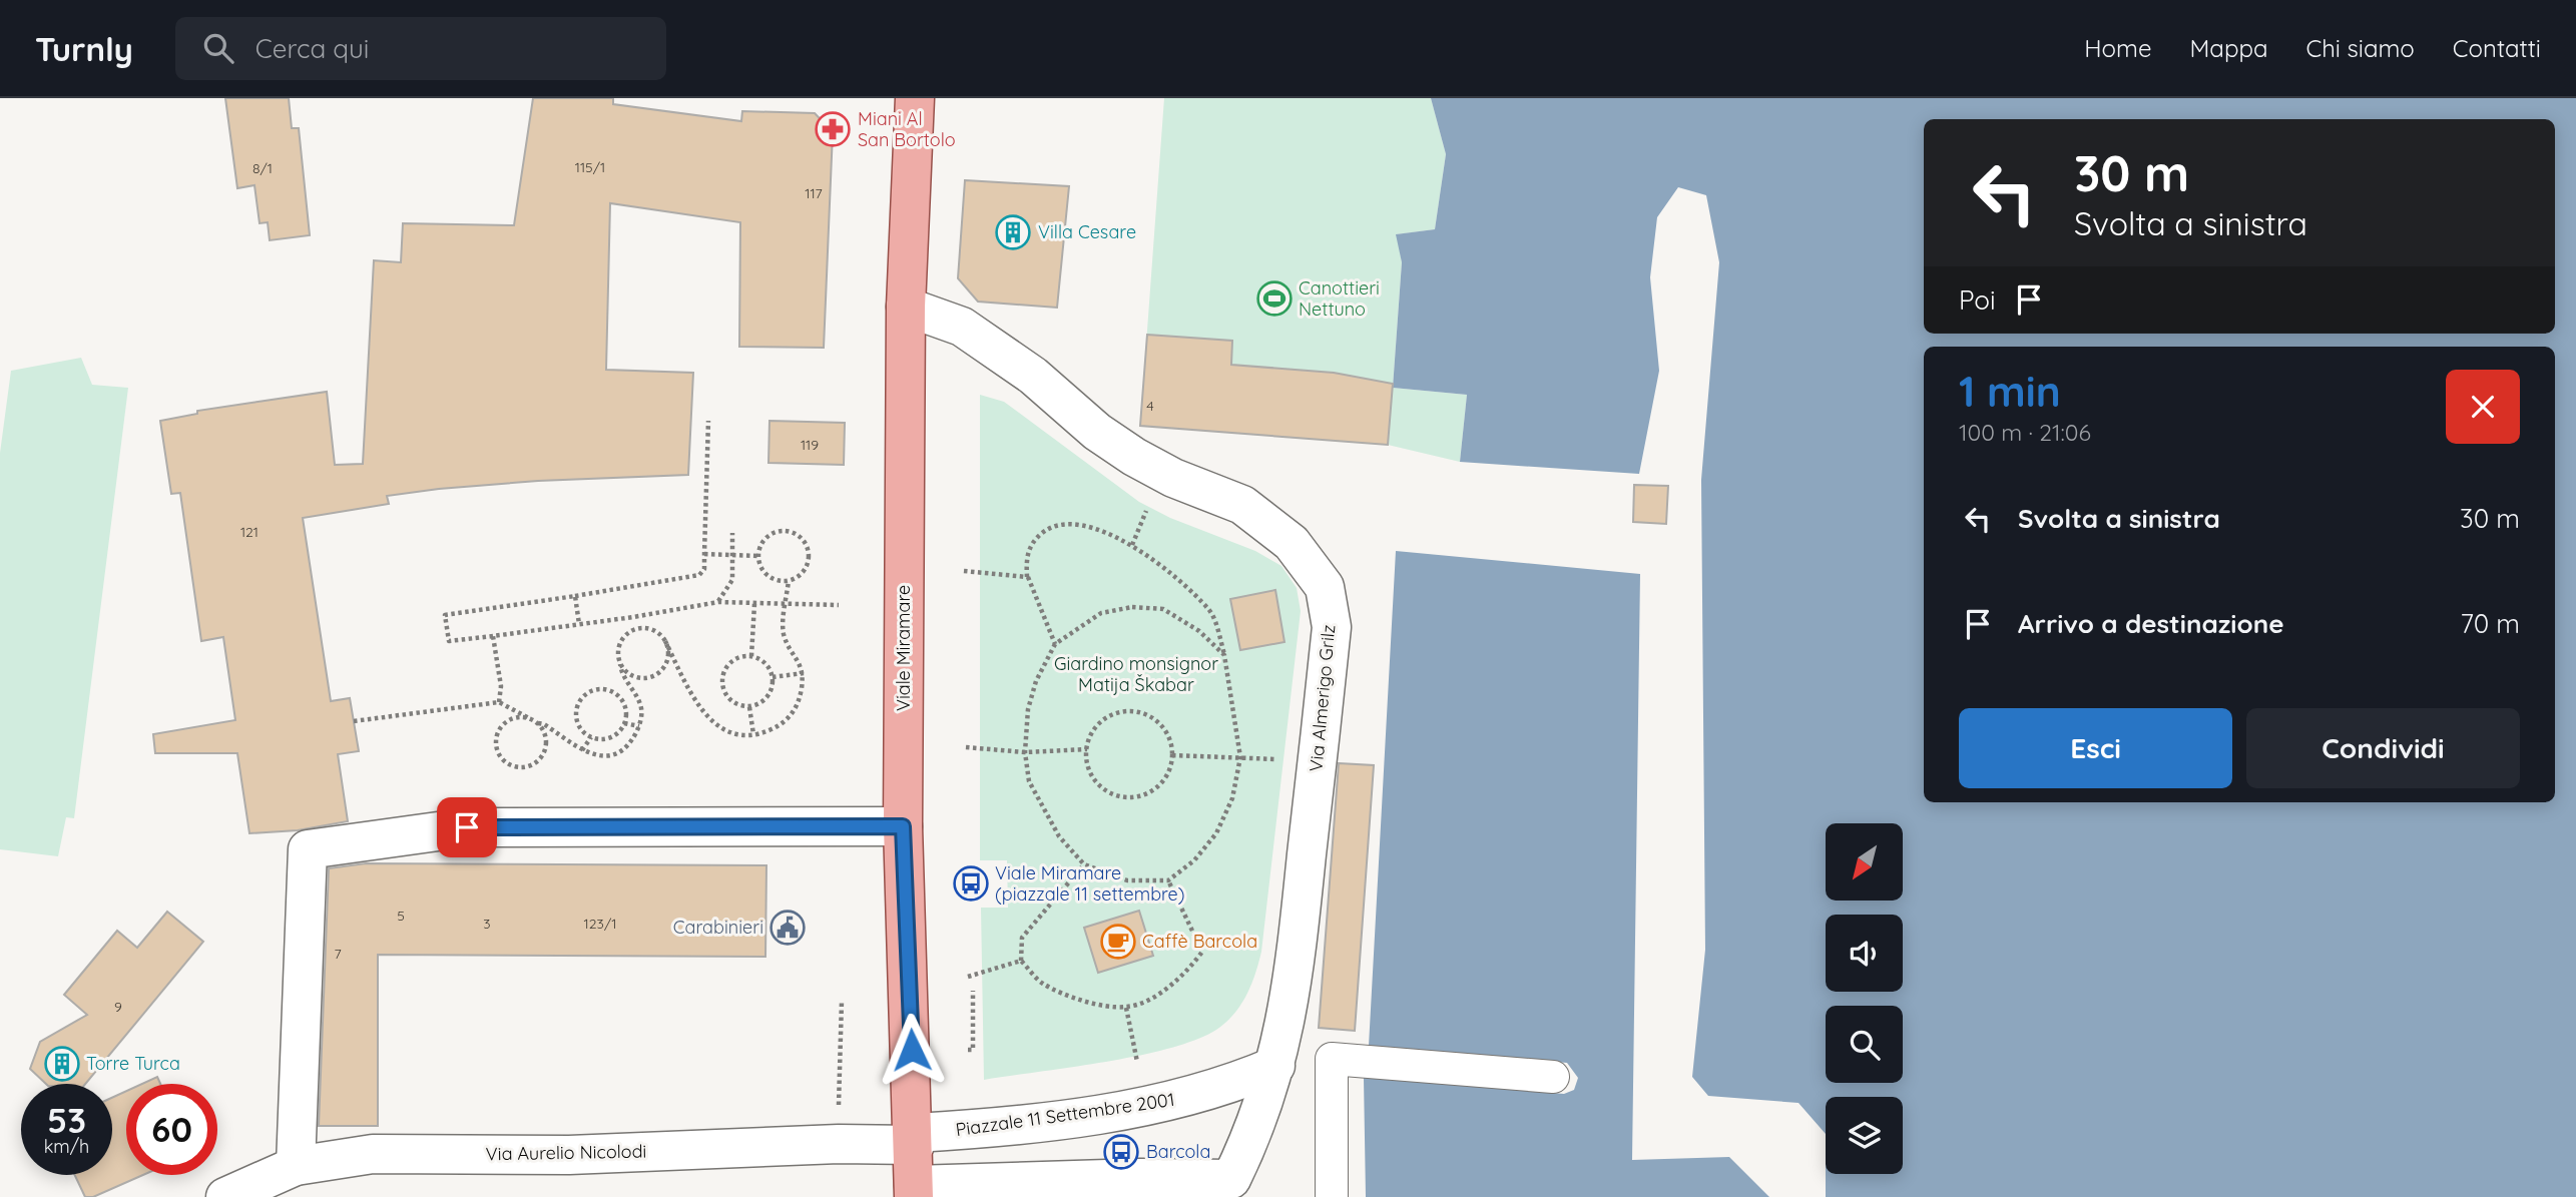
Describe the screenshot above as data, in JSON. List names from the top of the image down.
{
  "streets": {
    "main road": ["Viale Miramare"],
    "street": ["Via Almerigo Grilz", "Piazzale 11 Settembre 2001", "Via Aurelio Nicolodi"]
  },
  "crossings": [
    ["Viale Miramare", "Via Almerigo Grilz"],
    ["Viale Miramare", "Piazzale 11 Settembre 2001"],
    ["Viale Miramare", "Via Aurelio Nicolodi"],
    ["Via Almerigo Grilz", "Piazzale 11 Settembre 2001"],
    ["Piazzale 11 Settembre 2001", "Via Aurelio Nicolodi"]
  ],
  "parks": ["Giardino monsignor Matija Škabar"],
  "places": {
    "pharmacy": ["Miani Al San Bortolo"],
    "building": ["Villa Cesare", "Torre Turca"],
    "sports": ["Canottieri Nettuno"],
    "bus stop": ["Viale Miramare (piazzale 11 settembre)", "Barcola"],
    "public building": ["Carabinieri"],
    "cafe": ["Caffè Barcola"]
  },
  "house_numbers": [
    "115/1",
    "8/1",
    "117",
    "4",
    "119",
    "121",
    "5",
    "3",
    "123/1",
    "7",
    "9"
  ],
  "north": "bottom left",
  "page": {
    "header": "Turnly",
    "search": "Cerca qui",
    "nav": [
      "Home",
      "Mappa",
      "Chi siamo",
      "Contatti"
    ],
    "turn": ["30 m", "Svolta a sinistra"],
    "then": "Poi",
    "heading": ["1 min", "100 m · 21:06"],
    "list": [
      {
        "name": "Svolta a sinistra",
        "value": "30 m"
      },
      {
        "name": "Arrivo a destinazione",
        "value": "70 m"
      }
    ],
    "buttons": ["Esci", "Condividi"],
    "speed": "53 km/h",
    "limit": "60"
  }
}
